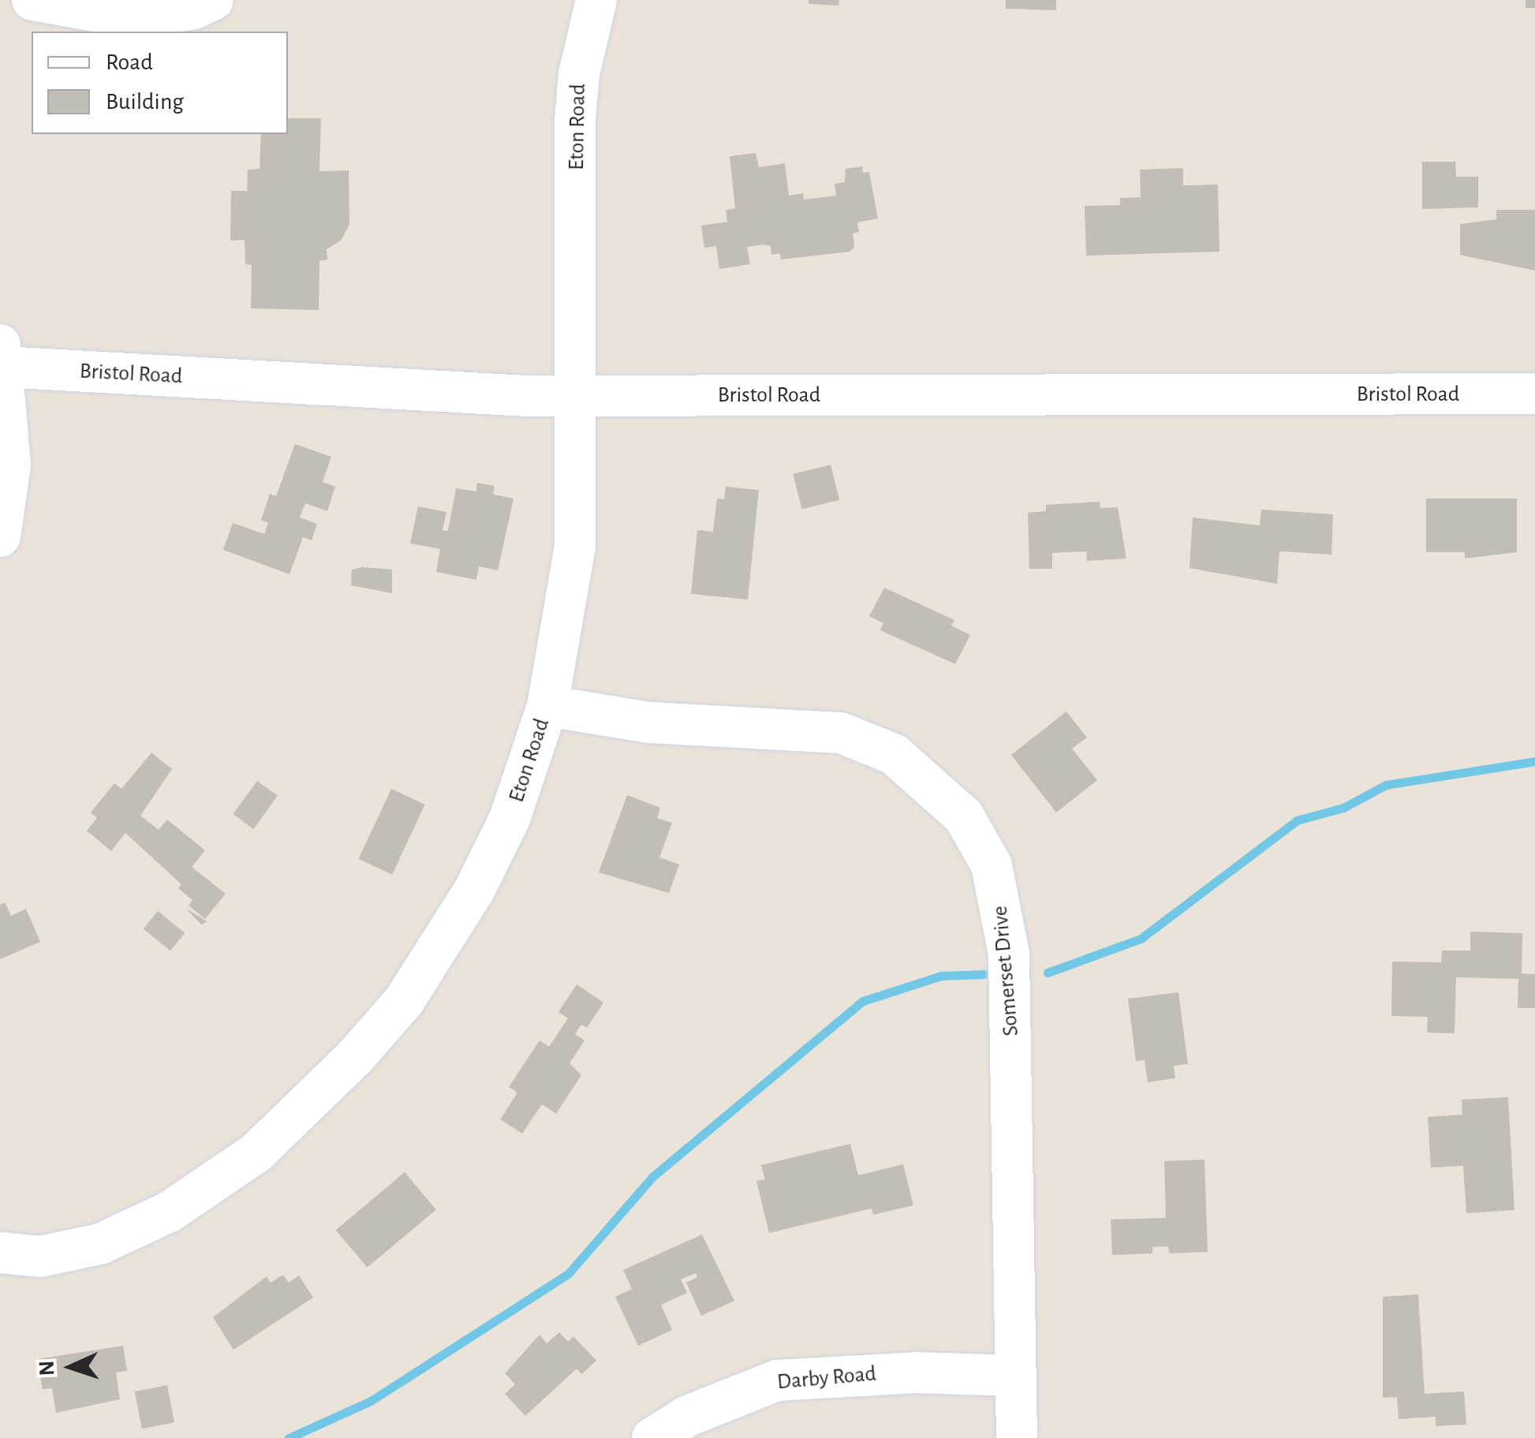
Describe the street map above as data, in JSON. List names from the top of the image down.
{
  "streets": {
    "street": [
      "Eton Road",
      "Bristol Road",
      "Somerset Drive",
      "Darby Road"
    ]
  },
  "crossings": [
    ["Eton Road", "Bristol Road"],
    ["Eton Road", "Somerset Drive"],
    ["Somerset Drive", "Darby Road"]
  ],
  "legend": ["Road", "Building"],
  "north": "left"
}
